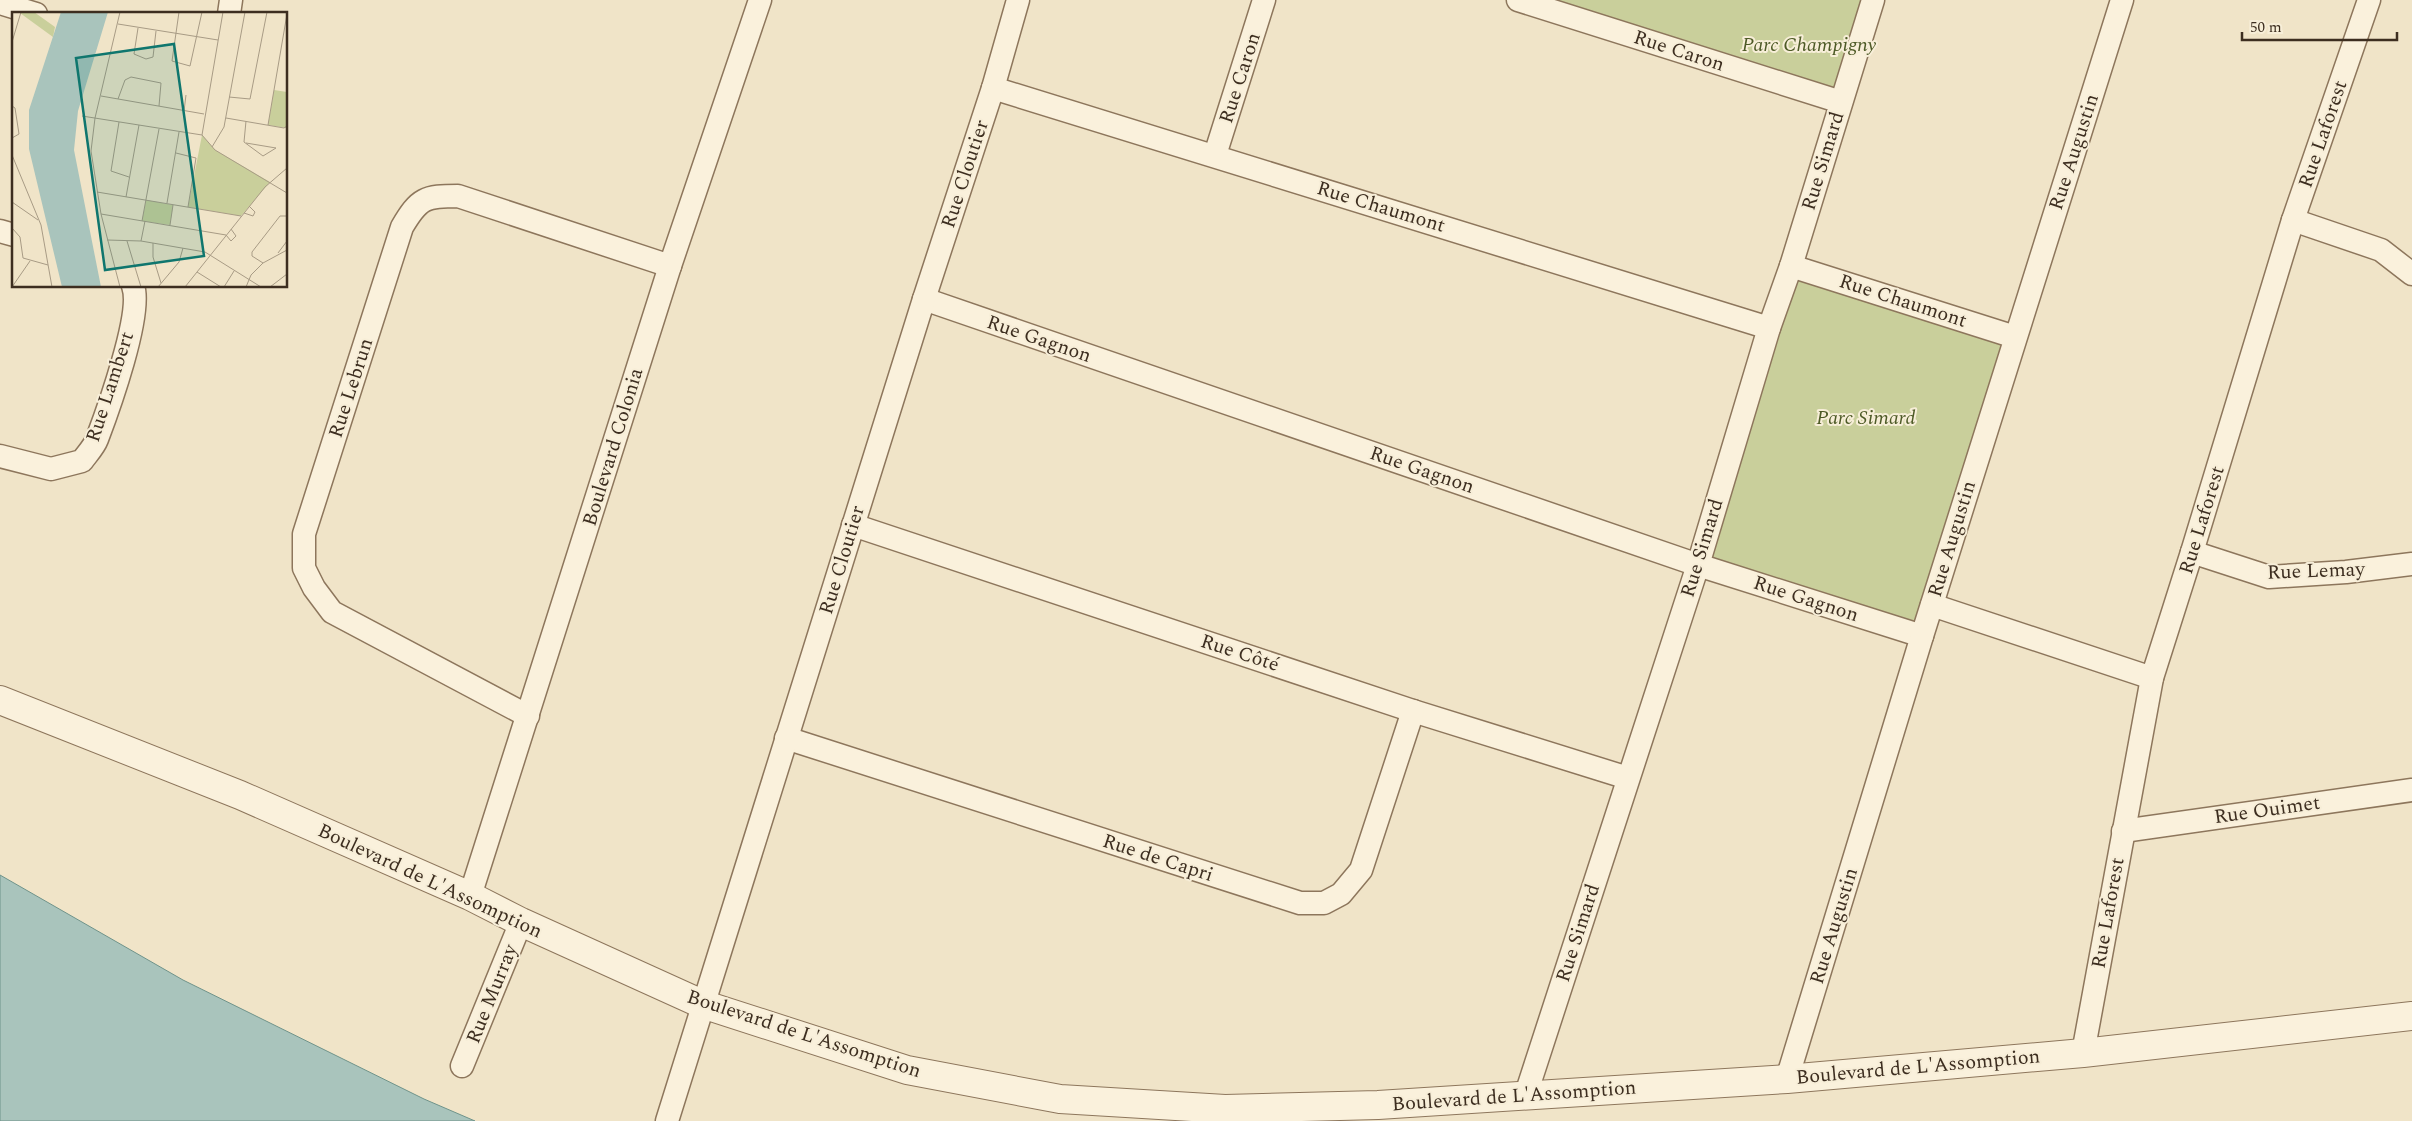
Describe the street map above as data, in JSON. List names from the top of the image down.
{
  "streets": {
    "street": [
      "Rue Caron",
      "Rue Laforest",
      "Rue Augustin",
      "Rue Simard",
      "Rue Cloutier",
      "Rue Chaumont",
      "Rue Gagnon",
      "Rue Lambert",
      "Rue Lebrun",
      "Boulevard Colonia",
      "Rue Lemay",
      "Rue Côté",
      "Rue Ouimet",
      "Rue de Capri",
      "Boulevard de L'Assomption",
      "Rue Murray"
    ]
  },
  "crossings": [
    ["Rue Caron", "Rue Simard"],
    ["Rue Caron", "Rue Chaumont"],
    ["Rue Laforest", "Rue Lemay"],
    ["Rue Laforest", "Rue Ouimet"],
    ["Rue Laforest", "Boulevard de L'Assomption"],
    ["Rue Augustin", "Rue Chaumont"],
    ["Rue Augustin", "Rue Gagnon"],
    ["Rue Augustin", "Boulevard de L'Assomption"],
    ["Rue Simard", "Rue Chaumont"],
    ["Rue Simard", "Rue Gagnon"],
    ["Rue Simard", "Rue Côté"],
    ["Rue Simard", "Boulevard de L'Assomption"],
    ["Rue Cloutier", "Rue Chaumont"],
    ["Rue Cloutier", "Rue Gagnon"],
    ["Rue Cloutier", "Rue Côté"],
    ["Rue Cloutier", "Rue de Capri"],
    ["Rue Cloutier", "Boulevard de L'Assomption"],
    ["Rue Lebrun", "Boulevard Colonia"],
    ["Boulevard Colonia", "Boulevard de L'Assomption"],
    ["Rue Côté", "Rue de Capri"],
    ["Boulevard de L'Assomption", "Rue Murray"]
  ],
  "parks": ["Parc Champigny", "Parc Simard"],
  "scale_bar": "50 m"
}
